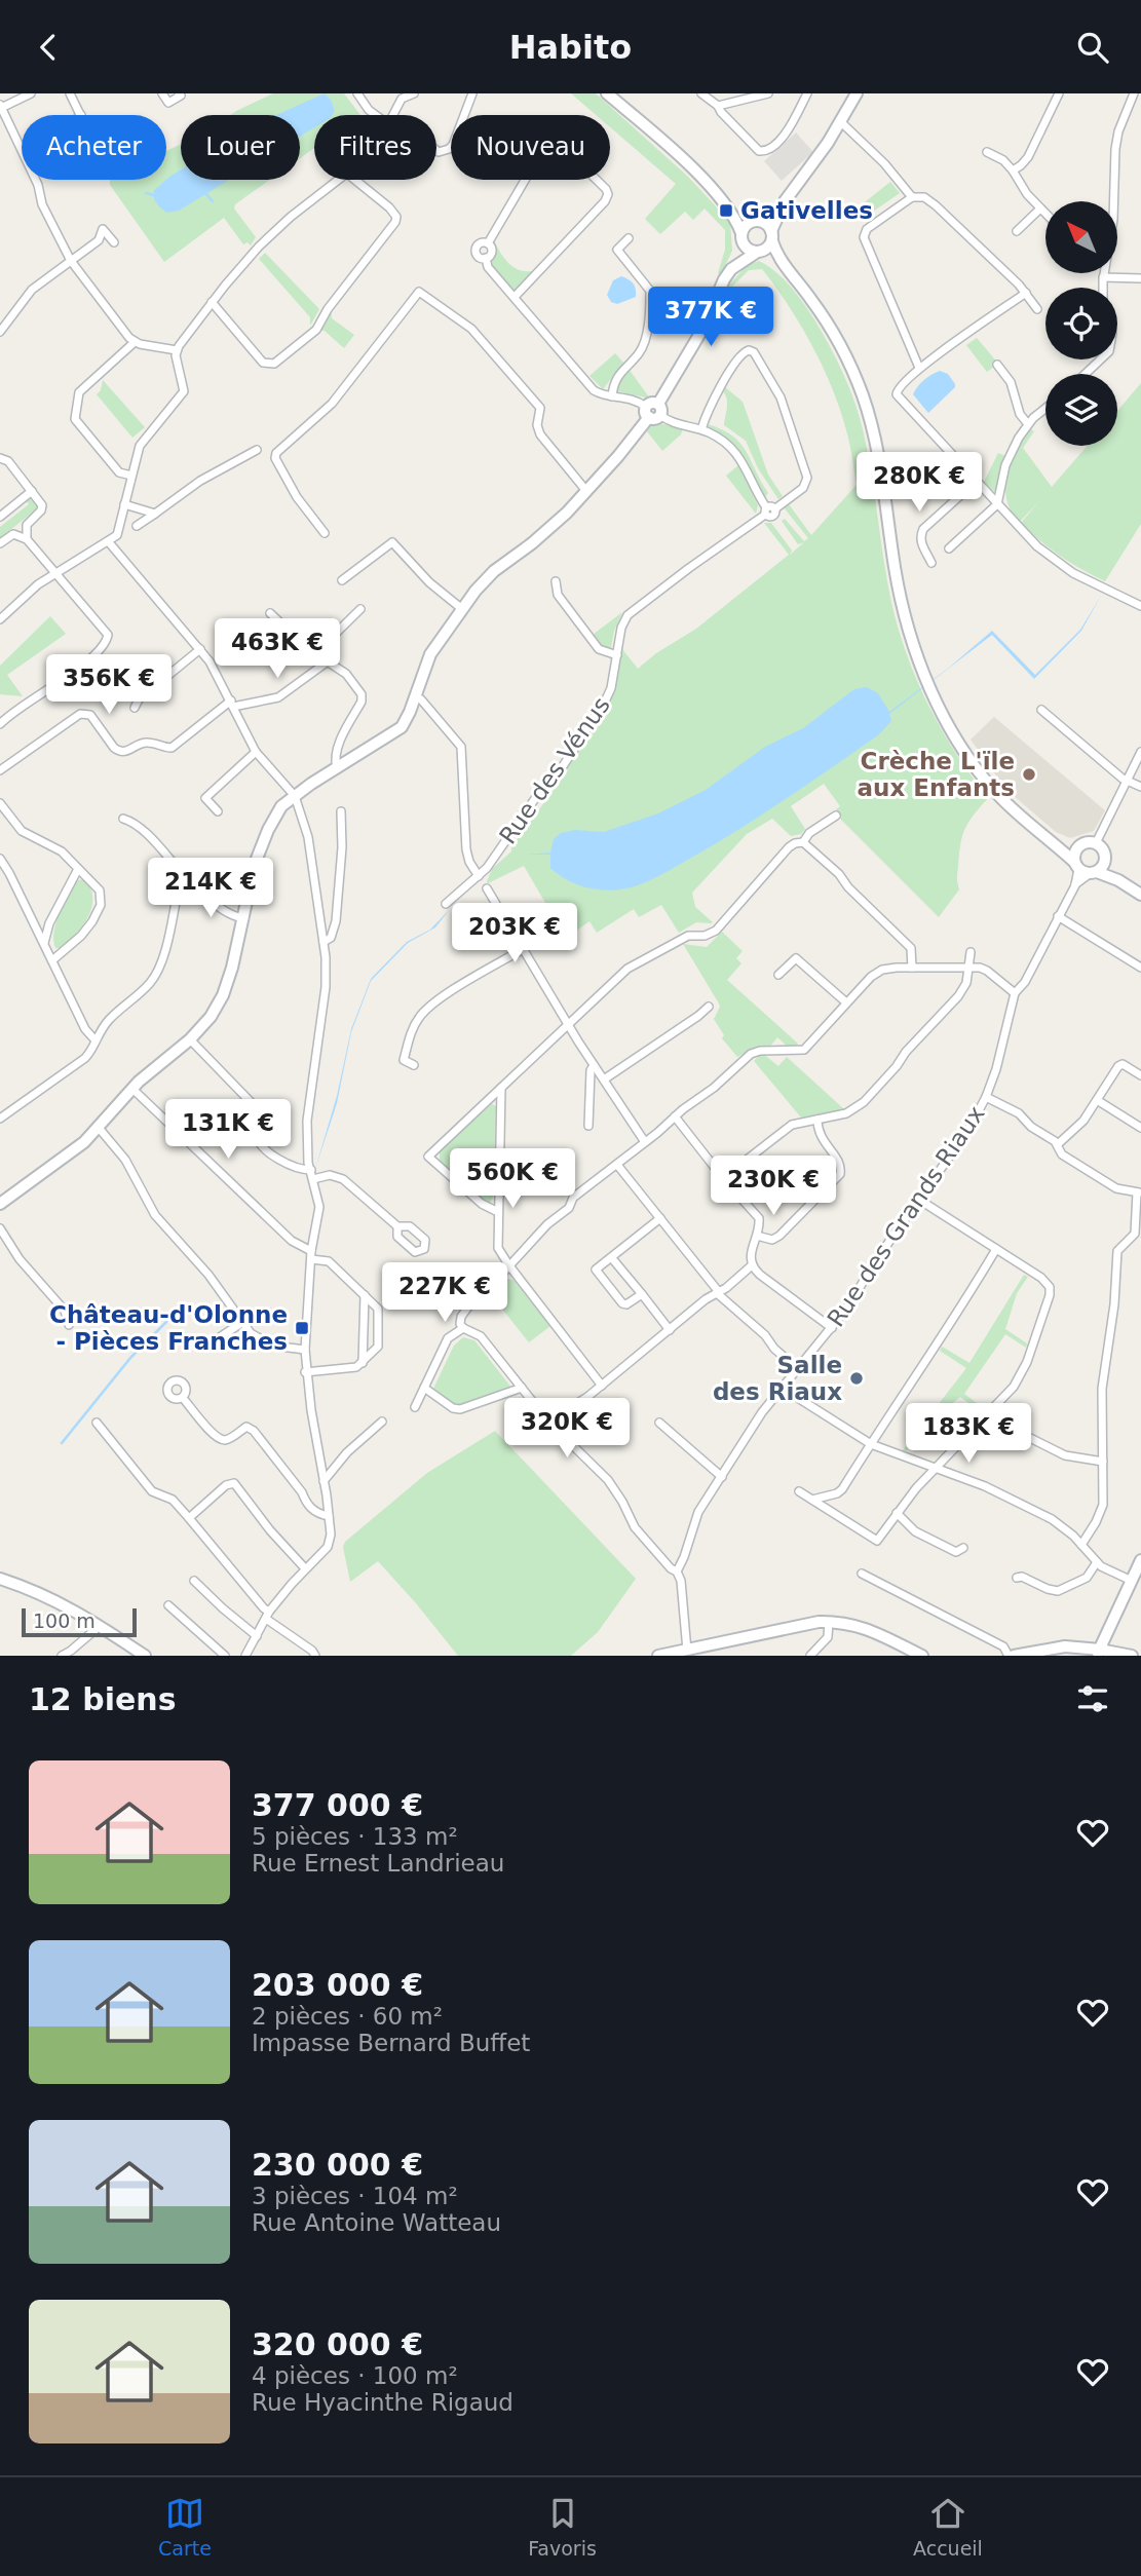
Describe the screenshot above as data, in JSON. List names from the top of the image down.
{
  "streets": {
    "street": ["Rue des Vénus", "Rue des Grands Riaux"]
  },
  "places": {
    "transit": ["Gativelles", "Château-d'Olonne - Pièces Franches"],
    "other": ["Crèche L'ïle aux Enfants", "Salle des Riaux"]
  },
  "scale_bar": "100 m",
  "north": "top left",
  "page": {
    "header": "Habito",
    "chip": [
      "Acheter",
      "Louer",
      "Filtres",
      "Nouveau"
    ],
    "price": [
      "377K €",
      "280K €",
      "463K €",
      "356K €",
      "214K €",
      "203K €",
      "131K €",
      "560K €",
      "230K €",
      "227K €",
      "320K €",
      "183K €"
    ],
    "scale": "100 m",
    "heading": "12 biens",
    "list": [
      {
        "name": "377 000 €",
        "note": "5 pièces · 133 m² · Rue Ernest Landrieau"
      },
      {
        "name": "203 000 €",
        "note": "2 pièces · 60 m² · Impasse Bernard Buffet"
      },
      {
        "name": "230 000 €",
        "note": "3 pièces · 104 m² · Rue Antoine Watteau"
      },
      {
        "name": "320 000 €",
        "note": "4 pièces · 100 m² · Rue Hyacinthe Rigaud"
      }
    ],
    "tabs": ["Carte", "Favoris", "Accueil"]
  }
}
